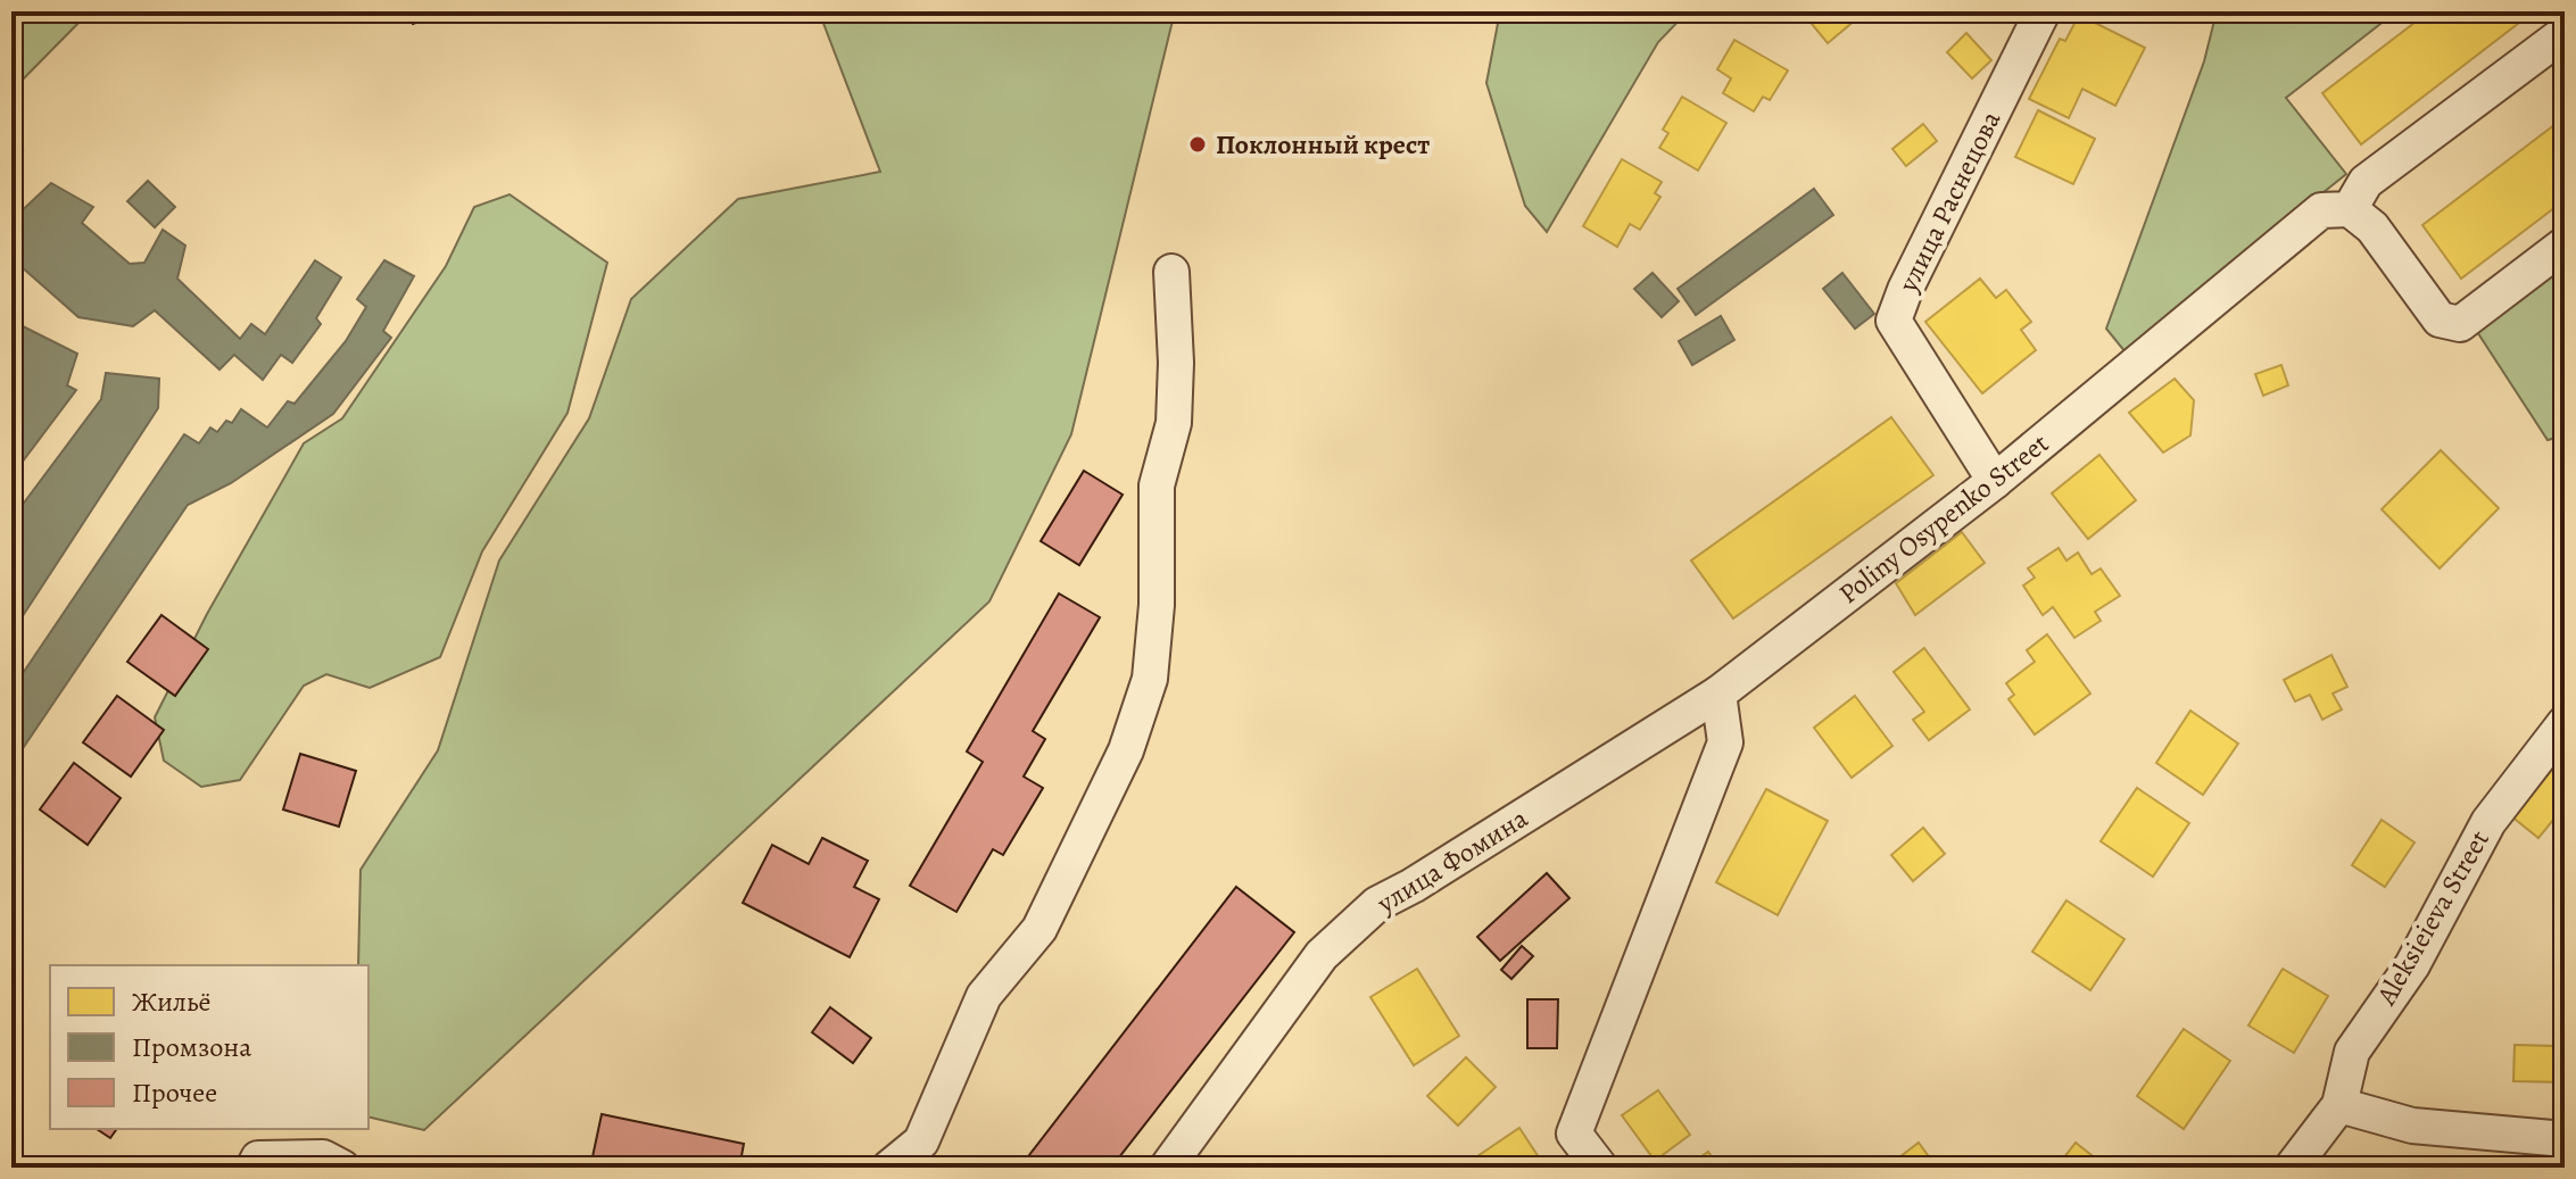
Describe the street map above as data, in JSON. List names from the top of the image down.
{
  "streets": {
    "street": [
      "улица Раснецова",
      "Poliny Osypenko Street",
      "улица Фомина",
      "Aleksieieva Street"
    ]
  },
  "crossings": [
    ["улица Раснецова", "Poliny Osypenko Street"],
    ["Poliny Osypenko Street", "улица Фомина"]
  ],
  "places": ["Поклонный крест"],
  "legend": ["Жильё", "Промзона", "Прочее"]
}
